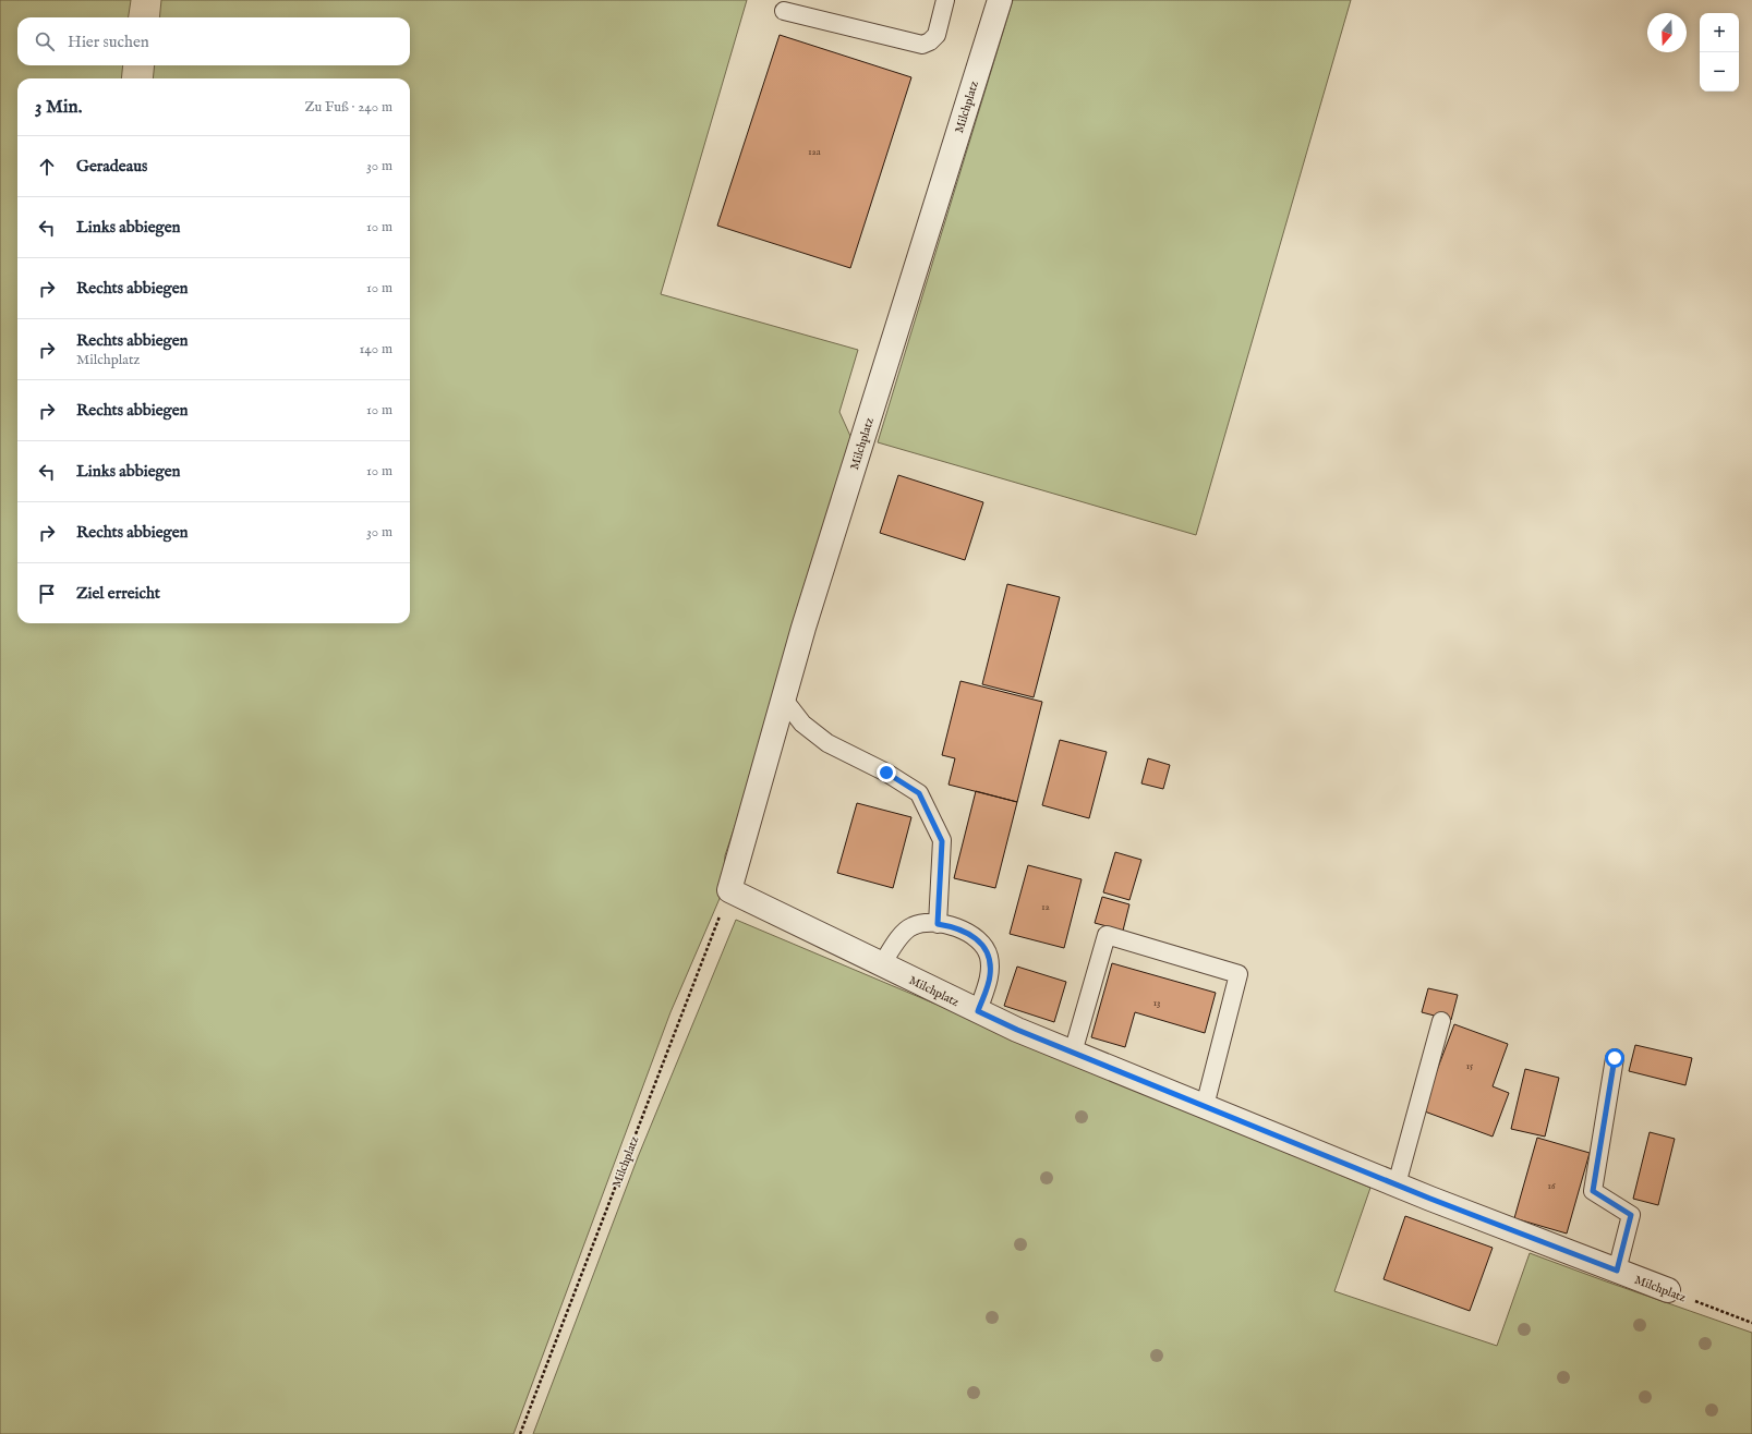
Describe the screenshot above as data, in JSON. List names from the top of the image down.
{
  "streets": {
    "street": ["Milchplatz"]
  },
  "house_numbers": [
    "12a",
    "12",
    "13",
    "15",
    "16"
  ],
  "north": "bottom",
  "page": {
    "map_buttons": ["+", "−"],
    "search": "Hier suchen",
    "heading": ["3 Min.", "Zu Fuß · 240 m"],
    "list": [
      ["Geradeaus", "30 m"],
      ["Links abbiegen", "10 m"],
      ["Rechts abbiegen", "10 m"],
      ["Rechts abbiegen", "Milchplatz", "140 m"],
      ["Rechts abbiegen", "10 m"],
      ["Links abbiegen", "10 m"],
      ["Rechts abbiegen", "30 m"],
      "Ziel erreicht"
    ]
  }
}
